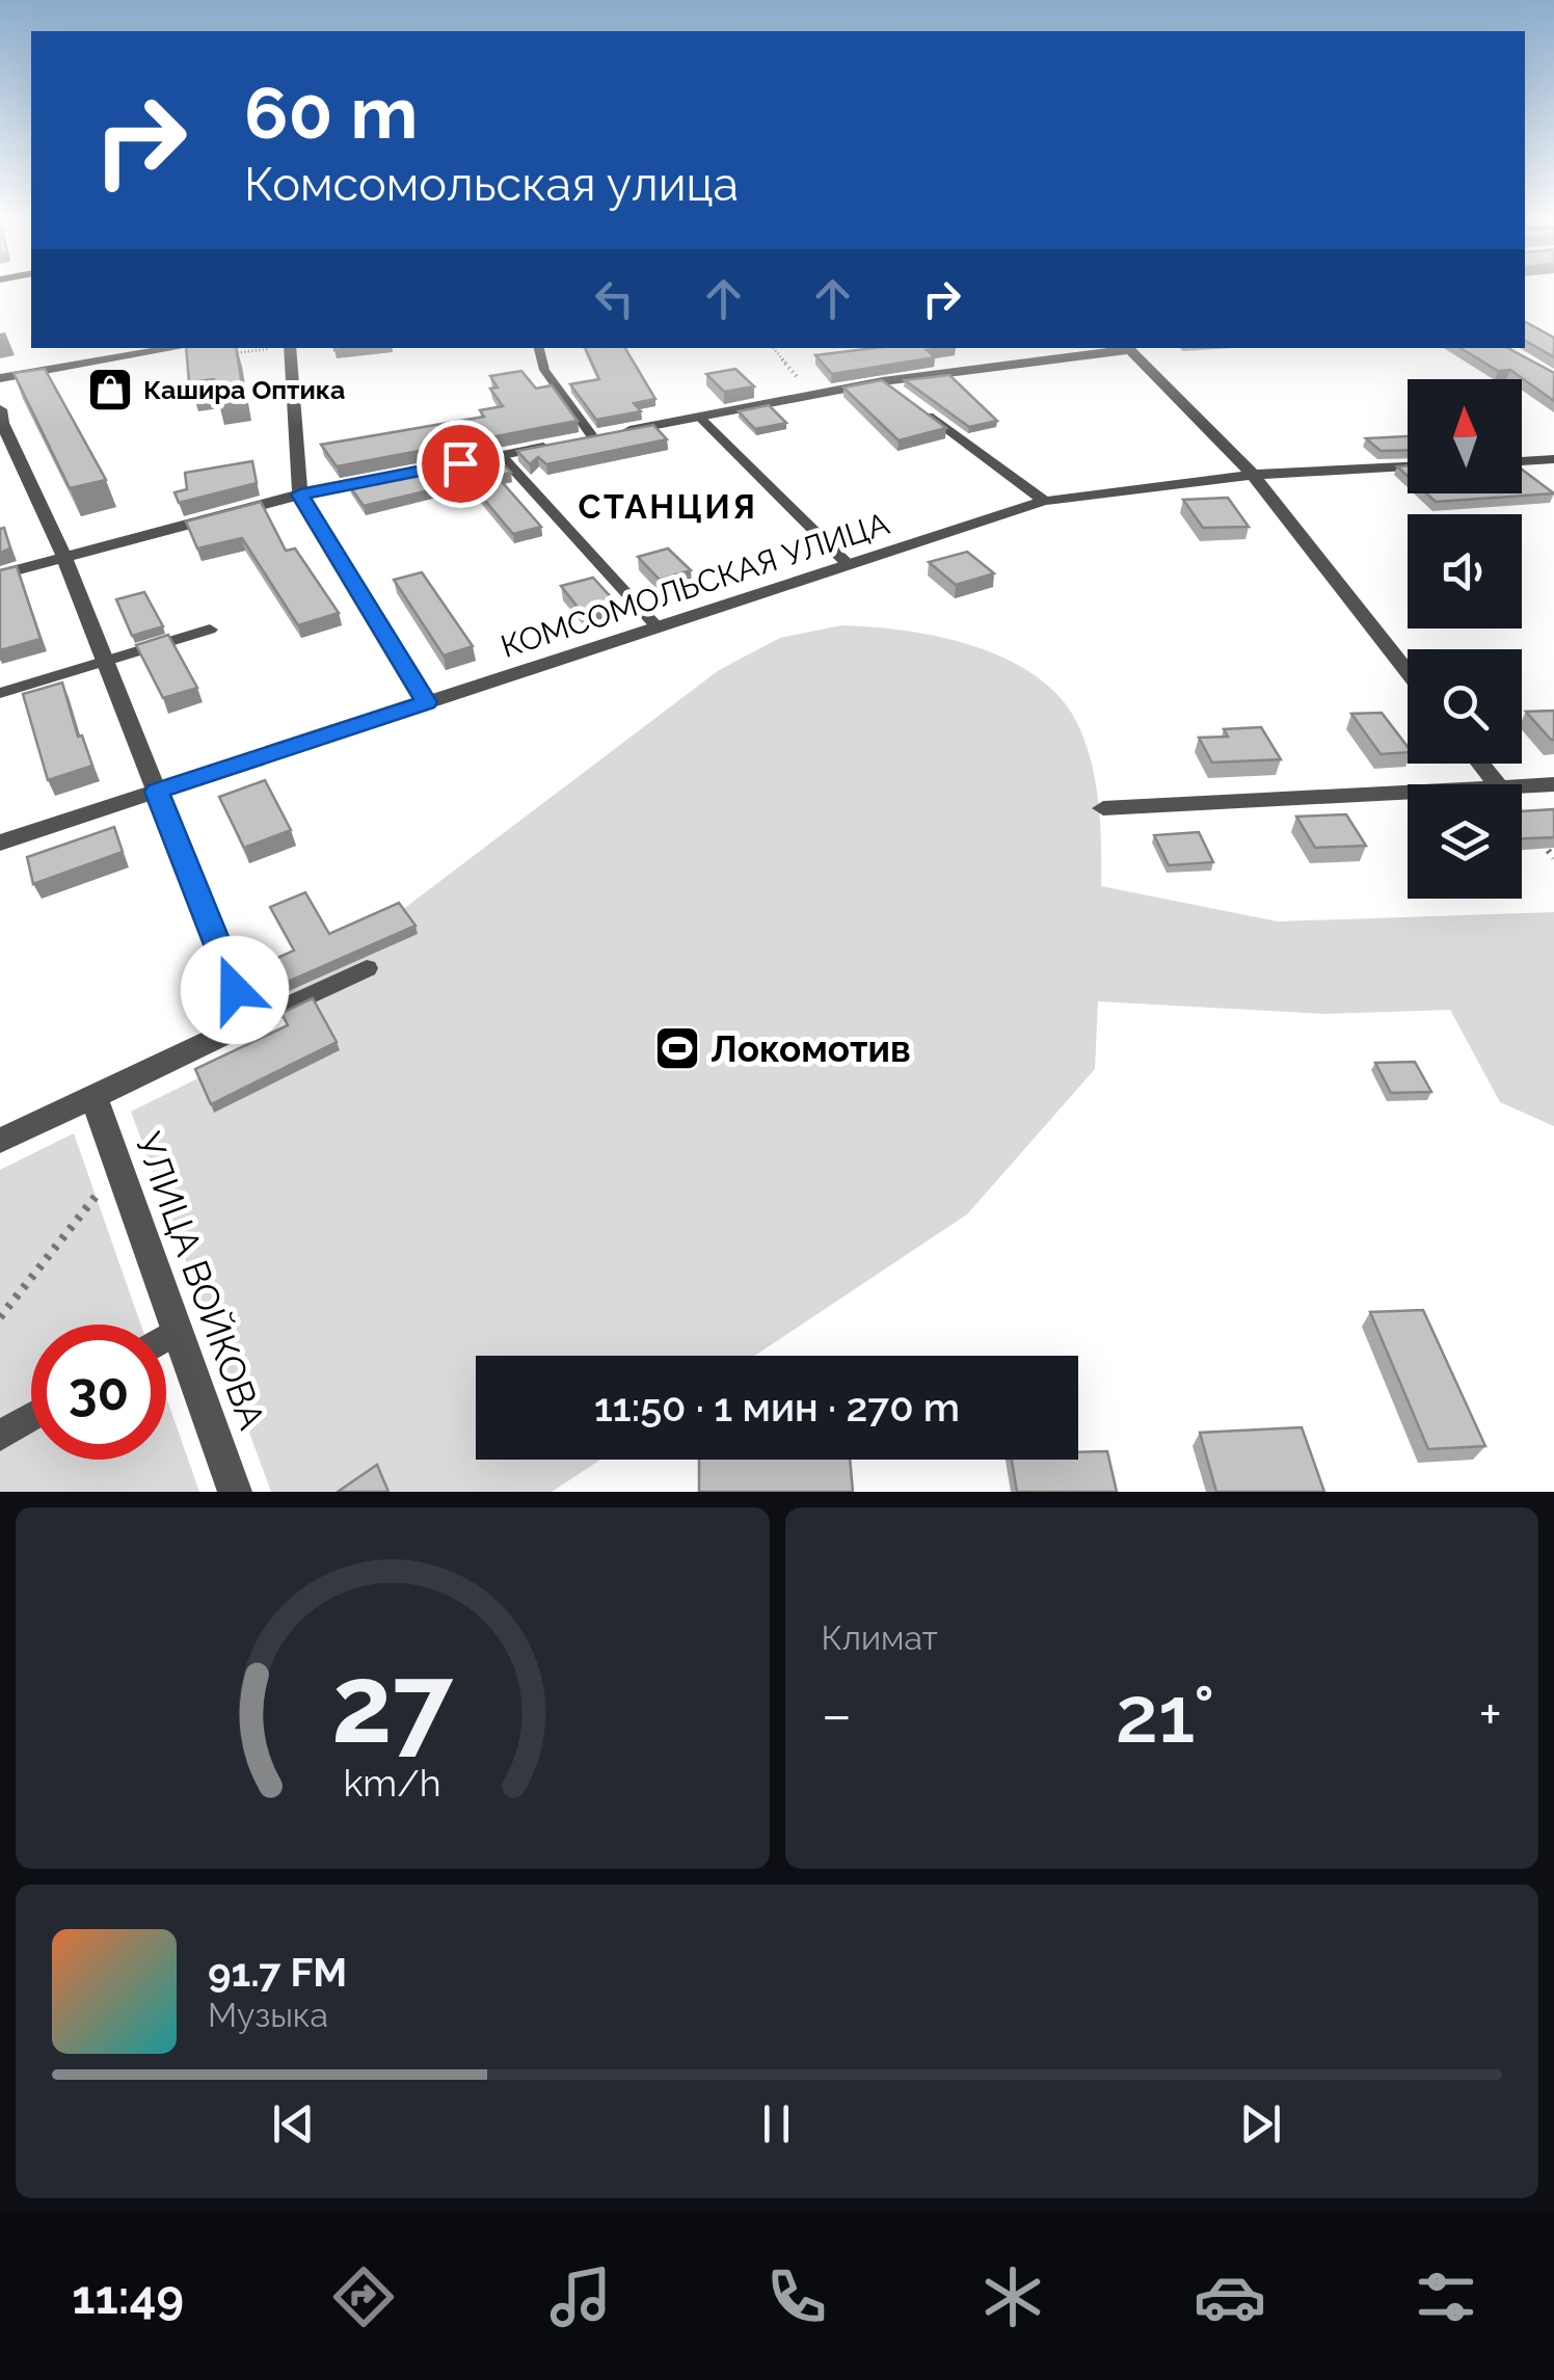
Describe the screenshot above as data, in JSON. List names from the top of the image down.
{
  "streets": {
    "street": ["КОМСОМОЛЬСКАЯ УЛИЦА", "УЛИЦА ВОЙКОВА"]
  },
  "districts": ["СТАНЦИЯ"],
  "places": {
    "shop": ["Кашира Оптика"],
    "sports": ["Локомотив"]
  },
  "north": "top",
  "page": {
    "turn": ["60 m", "Комсомольская улица"],
    "limit": "30",
    "trip": "11:50 · 1 мин · 270 m",
    "tile": "Климат",
    "heat": ["−", "21°", "+"],
    "song": ["91.7 FM", "Музыка"],
    "tabs": "11:49",
    "gauge": ["27", "km/h"]
  }
}
